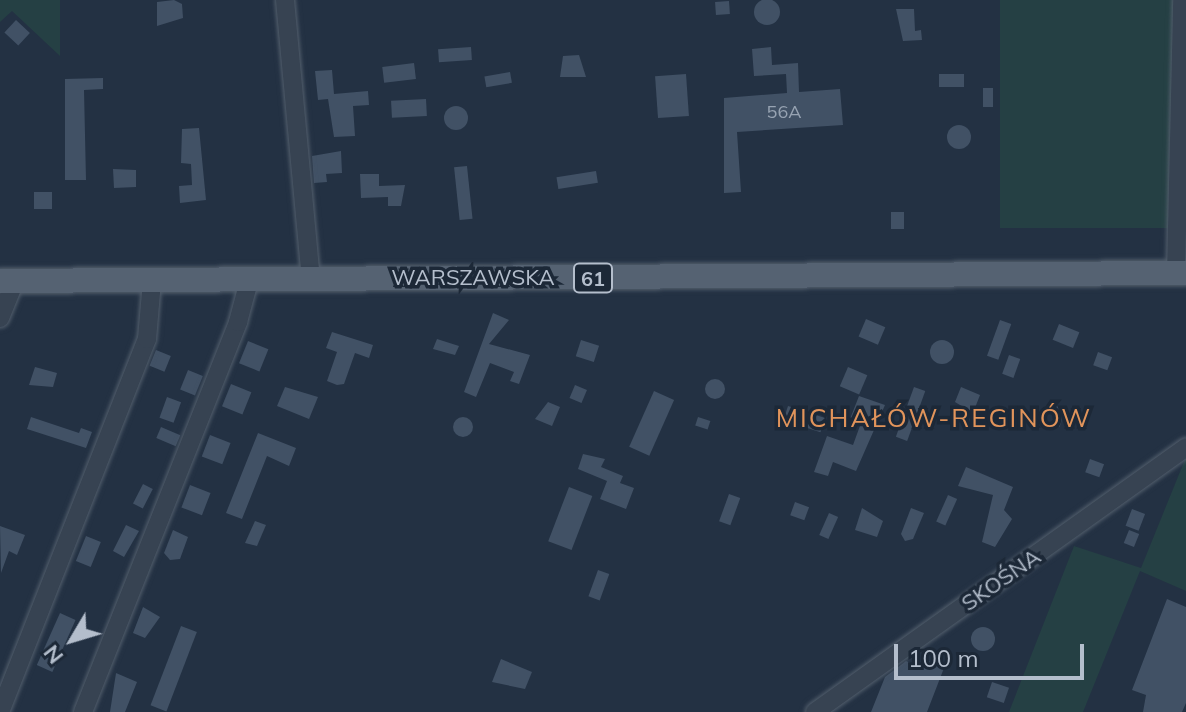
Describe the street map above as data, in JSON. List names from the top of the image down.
{
  "streets": {
    "main road": ["WARSZAWSKA", "61"],
    "street": ["SKOŚNA"]
  },
  "districts": ["MICHAŁÓW-REGINÓW"],
  "house_numbers": ["56A"],
  "scale_bar": "100 m",
  "north": "bottom left"
}
